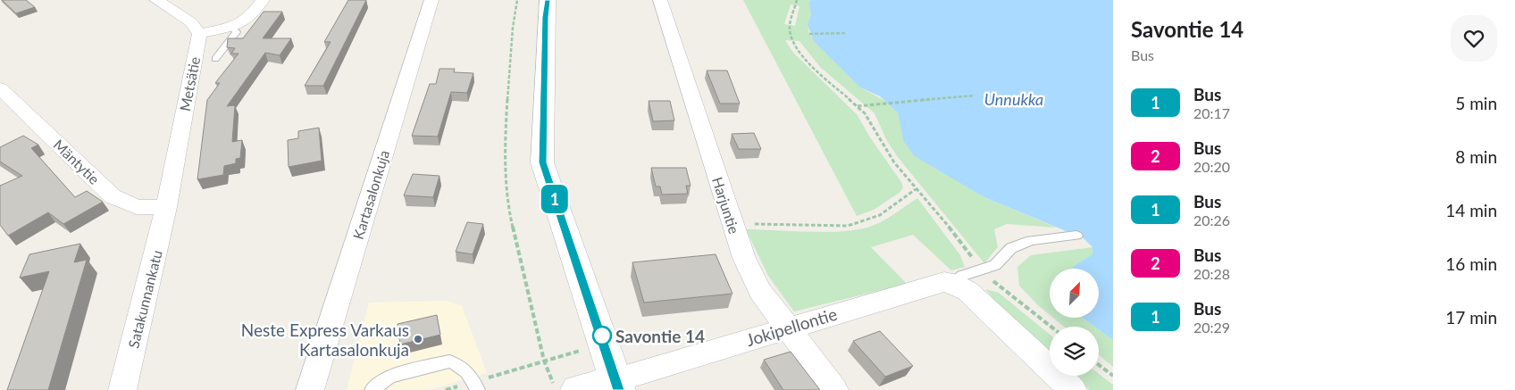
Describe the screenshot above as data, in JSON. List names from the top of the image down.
{
  "streets": {
    "street": [
      "Metsätie",
      "Mäntytie",
      "Kartasalonkuja",
      "Harjuntie",
      "Satakunnankatu",
      "Jokipellontie"
    ]
  },
  "crossings": [
    ["Metsätie", "Mäntytie"],
    ["Metsätie", "Satakunnankatu"],
    ["Mäntytie", "Satakunnankatu"],
    ["Harjuntie", "Jokipellontie"]
  ],
  "water": ["Unnukka"],
  "places": ["Savontie 14", "Neste Express Varkaus Kartasalonkuja"],
  "lines": ["bus line 1"],
  "north": "top right",
  "page": {
    "on_map": "1",
    "heading": ["Savontie 14", "Bus"],
    "list": [
      {
        "mark": "1",
        "name": "Bus",
        "note": "20:17",
        "value": "5 min"
      },
      {
        "mark": "2",
        "name": "Bus",
        "note": "20:20",
        "value": "8 min"
      },
      {
        "mark": "1",
        "name": "Bus",
        "note": "20:26",
        "value": "14 min"
      },
      {
        "mark": "2",
        "name": "Bus",
        "note": "20:28",
        "value": "16 min"
      },
      {
        "mark": "1",
        "name": "Bus",
        "note": "20:29",
        "value": "17 min"
      }
    ]
  }
}
